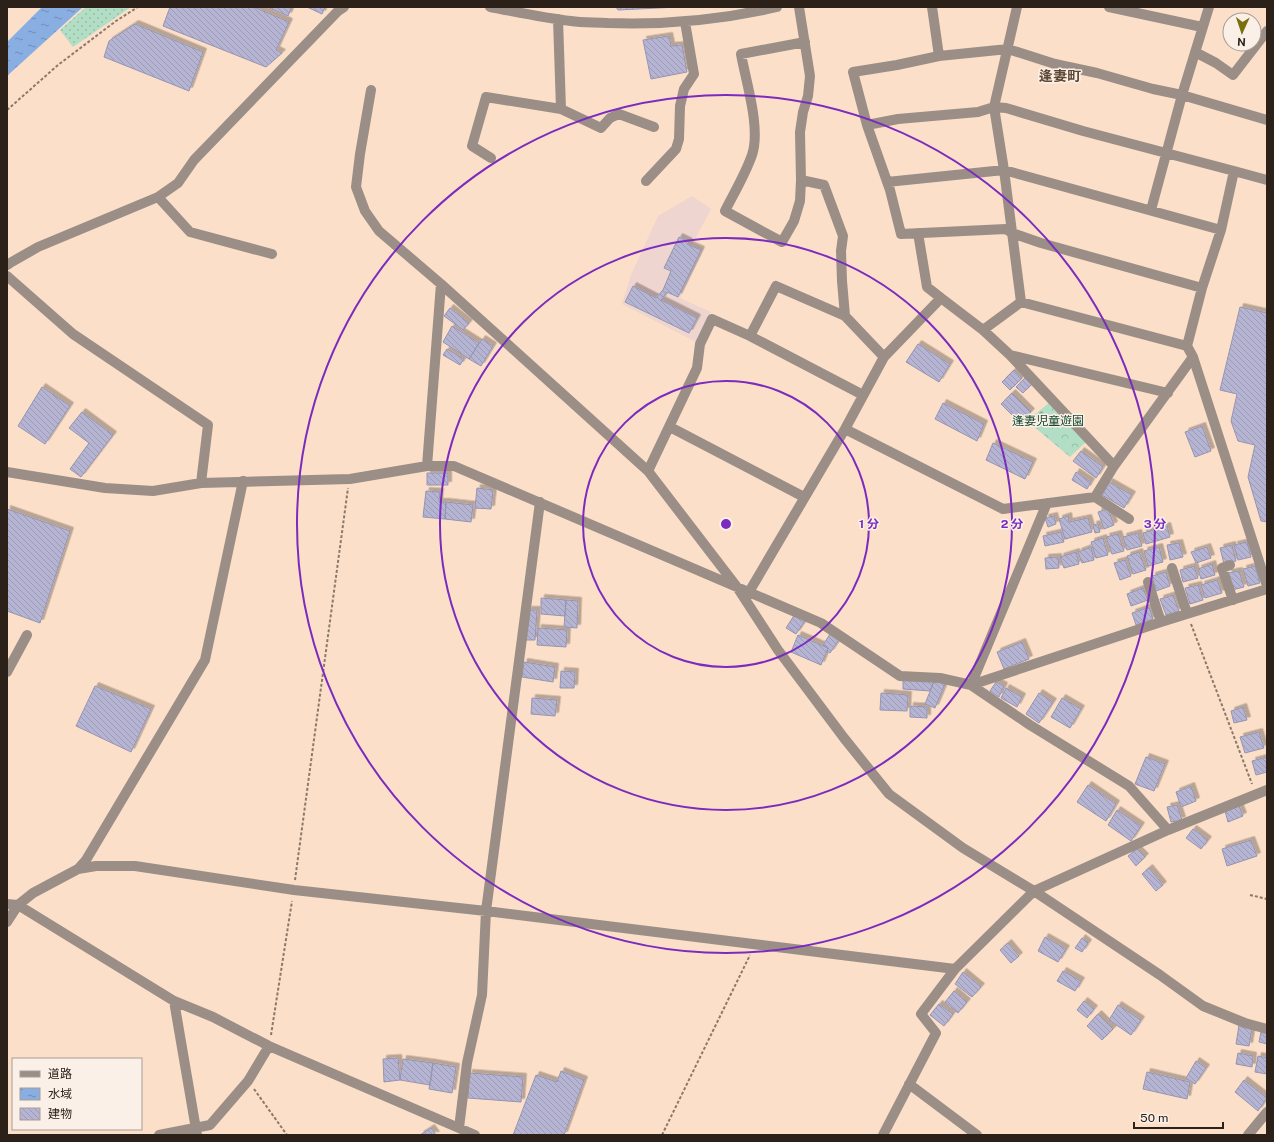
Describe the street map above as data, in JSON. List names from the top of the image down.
{
  "districts": ["逢妻町"],
  "parks": ["逢妻児童遊園"],
  "legend": ["道路", "水域", "建物"],
  "scale_bar": "50 m",
  "north": "bottom",
  "rings": ["1 分", "2 分", "3 分"]
}
